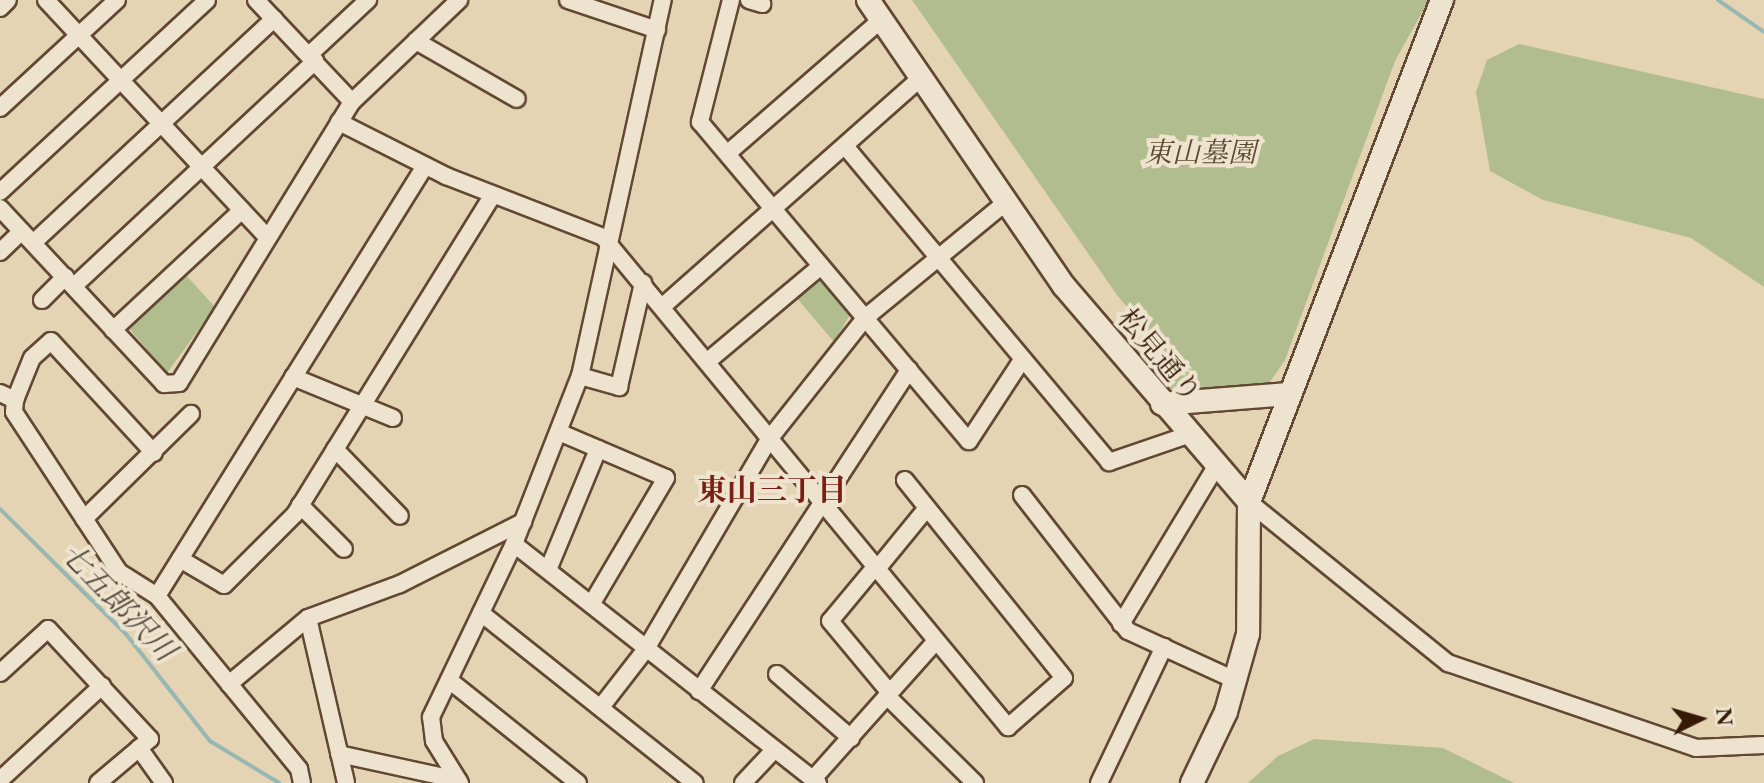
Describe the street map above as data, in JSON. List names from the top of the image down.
{
  "streets": {
    "street": ["松見通り"]
  },
  "districts": ["東山三丁目"],
  "water": ["七五郎沢川"],
  "parks": ["東山墓園"],
  "north": "right"
}
